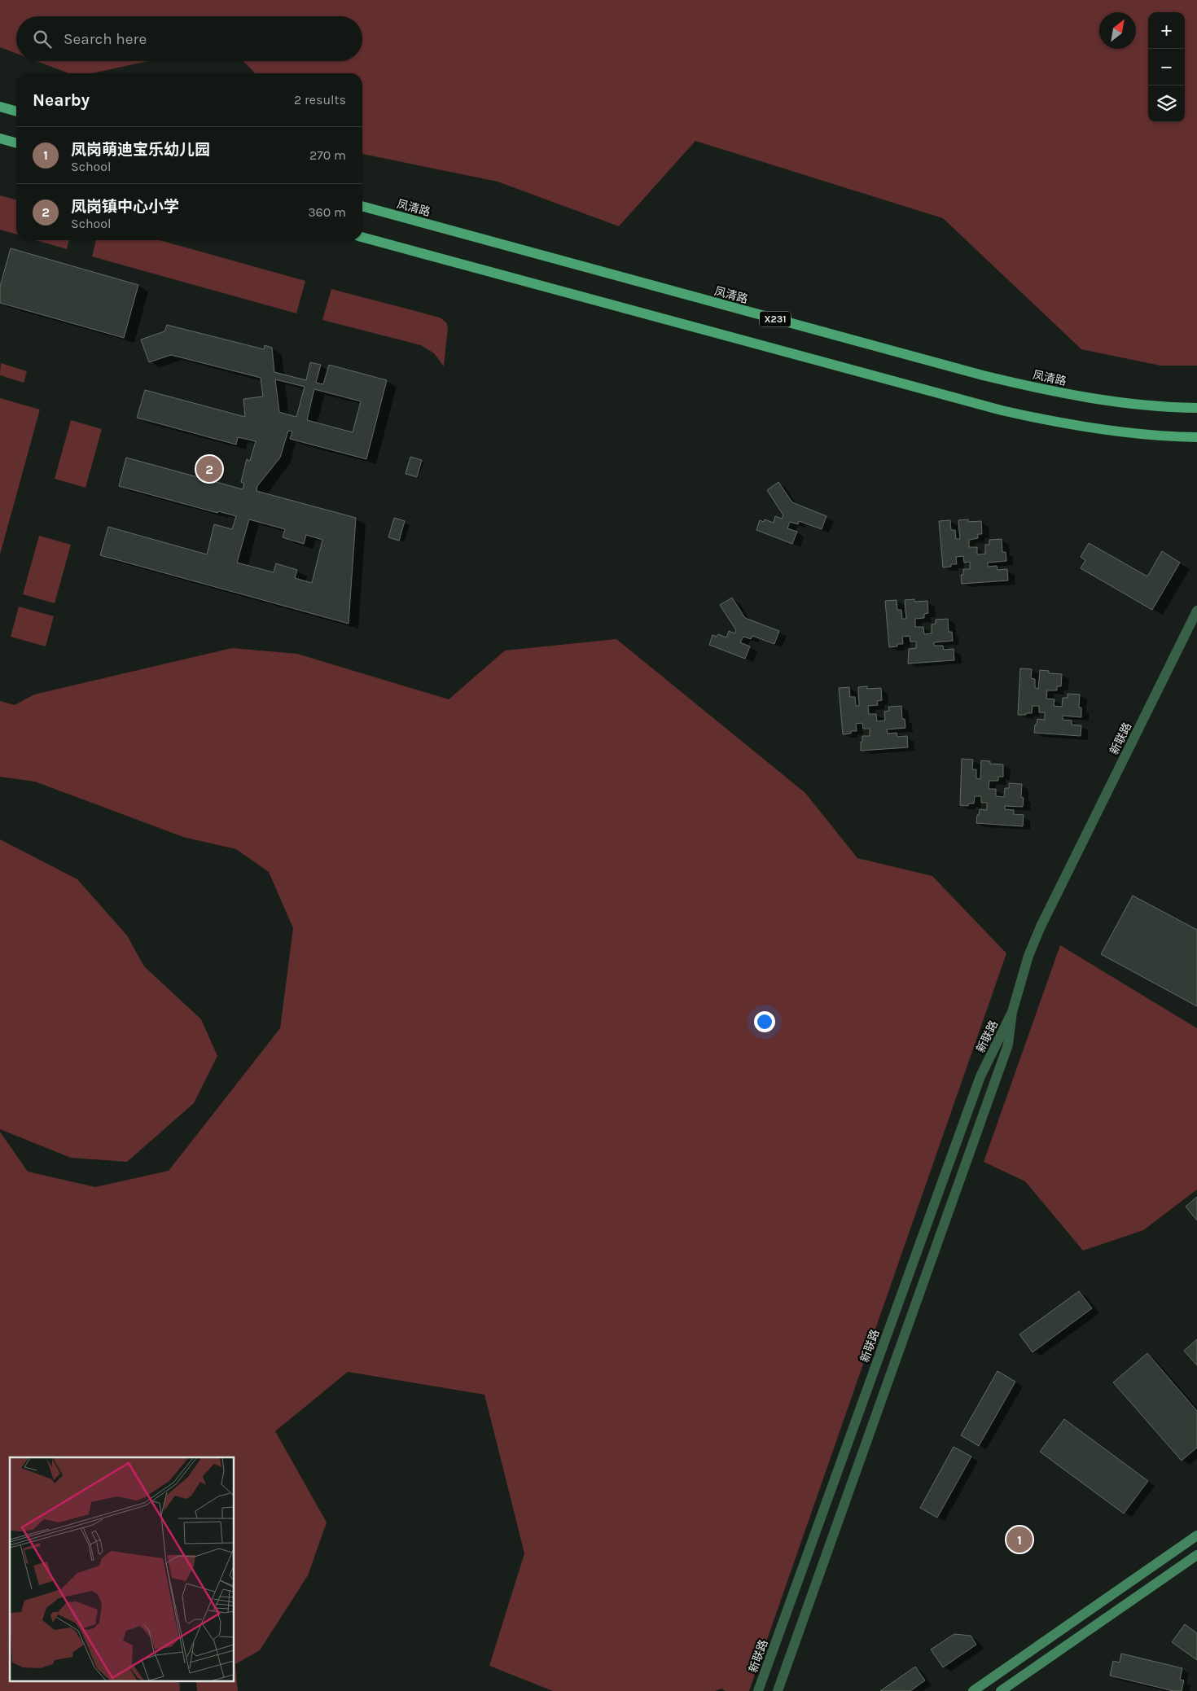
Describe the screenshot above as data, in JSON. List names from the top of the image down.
{
  "streets": {
    "main road": ["凤清路", "X231"],
    "street": ["新联路"]
  },
  "north": "top right",
  "page": {
    "map_buttons": ["+", "−"],
    "search": "Search here",
    "heading": ["Nearby", "2 results"],
    "list": [
      {
        "mark": "1",
        "name": "凤岗萌迪宝乐幼儿园",
        "note": "School",
        "value": "270 m"
      },
      {
        "mark": "2",
        "name": "凤岗镇中心小学",
        "note": "School",
        "value": "360 m"
      }
    ],
    "pins": ["2", "1"]
  }
}
